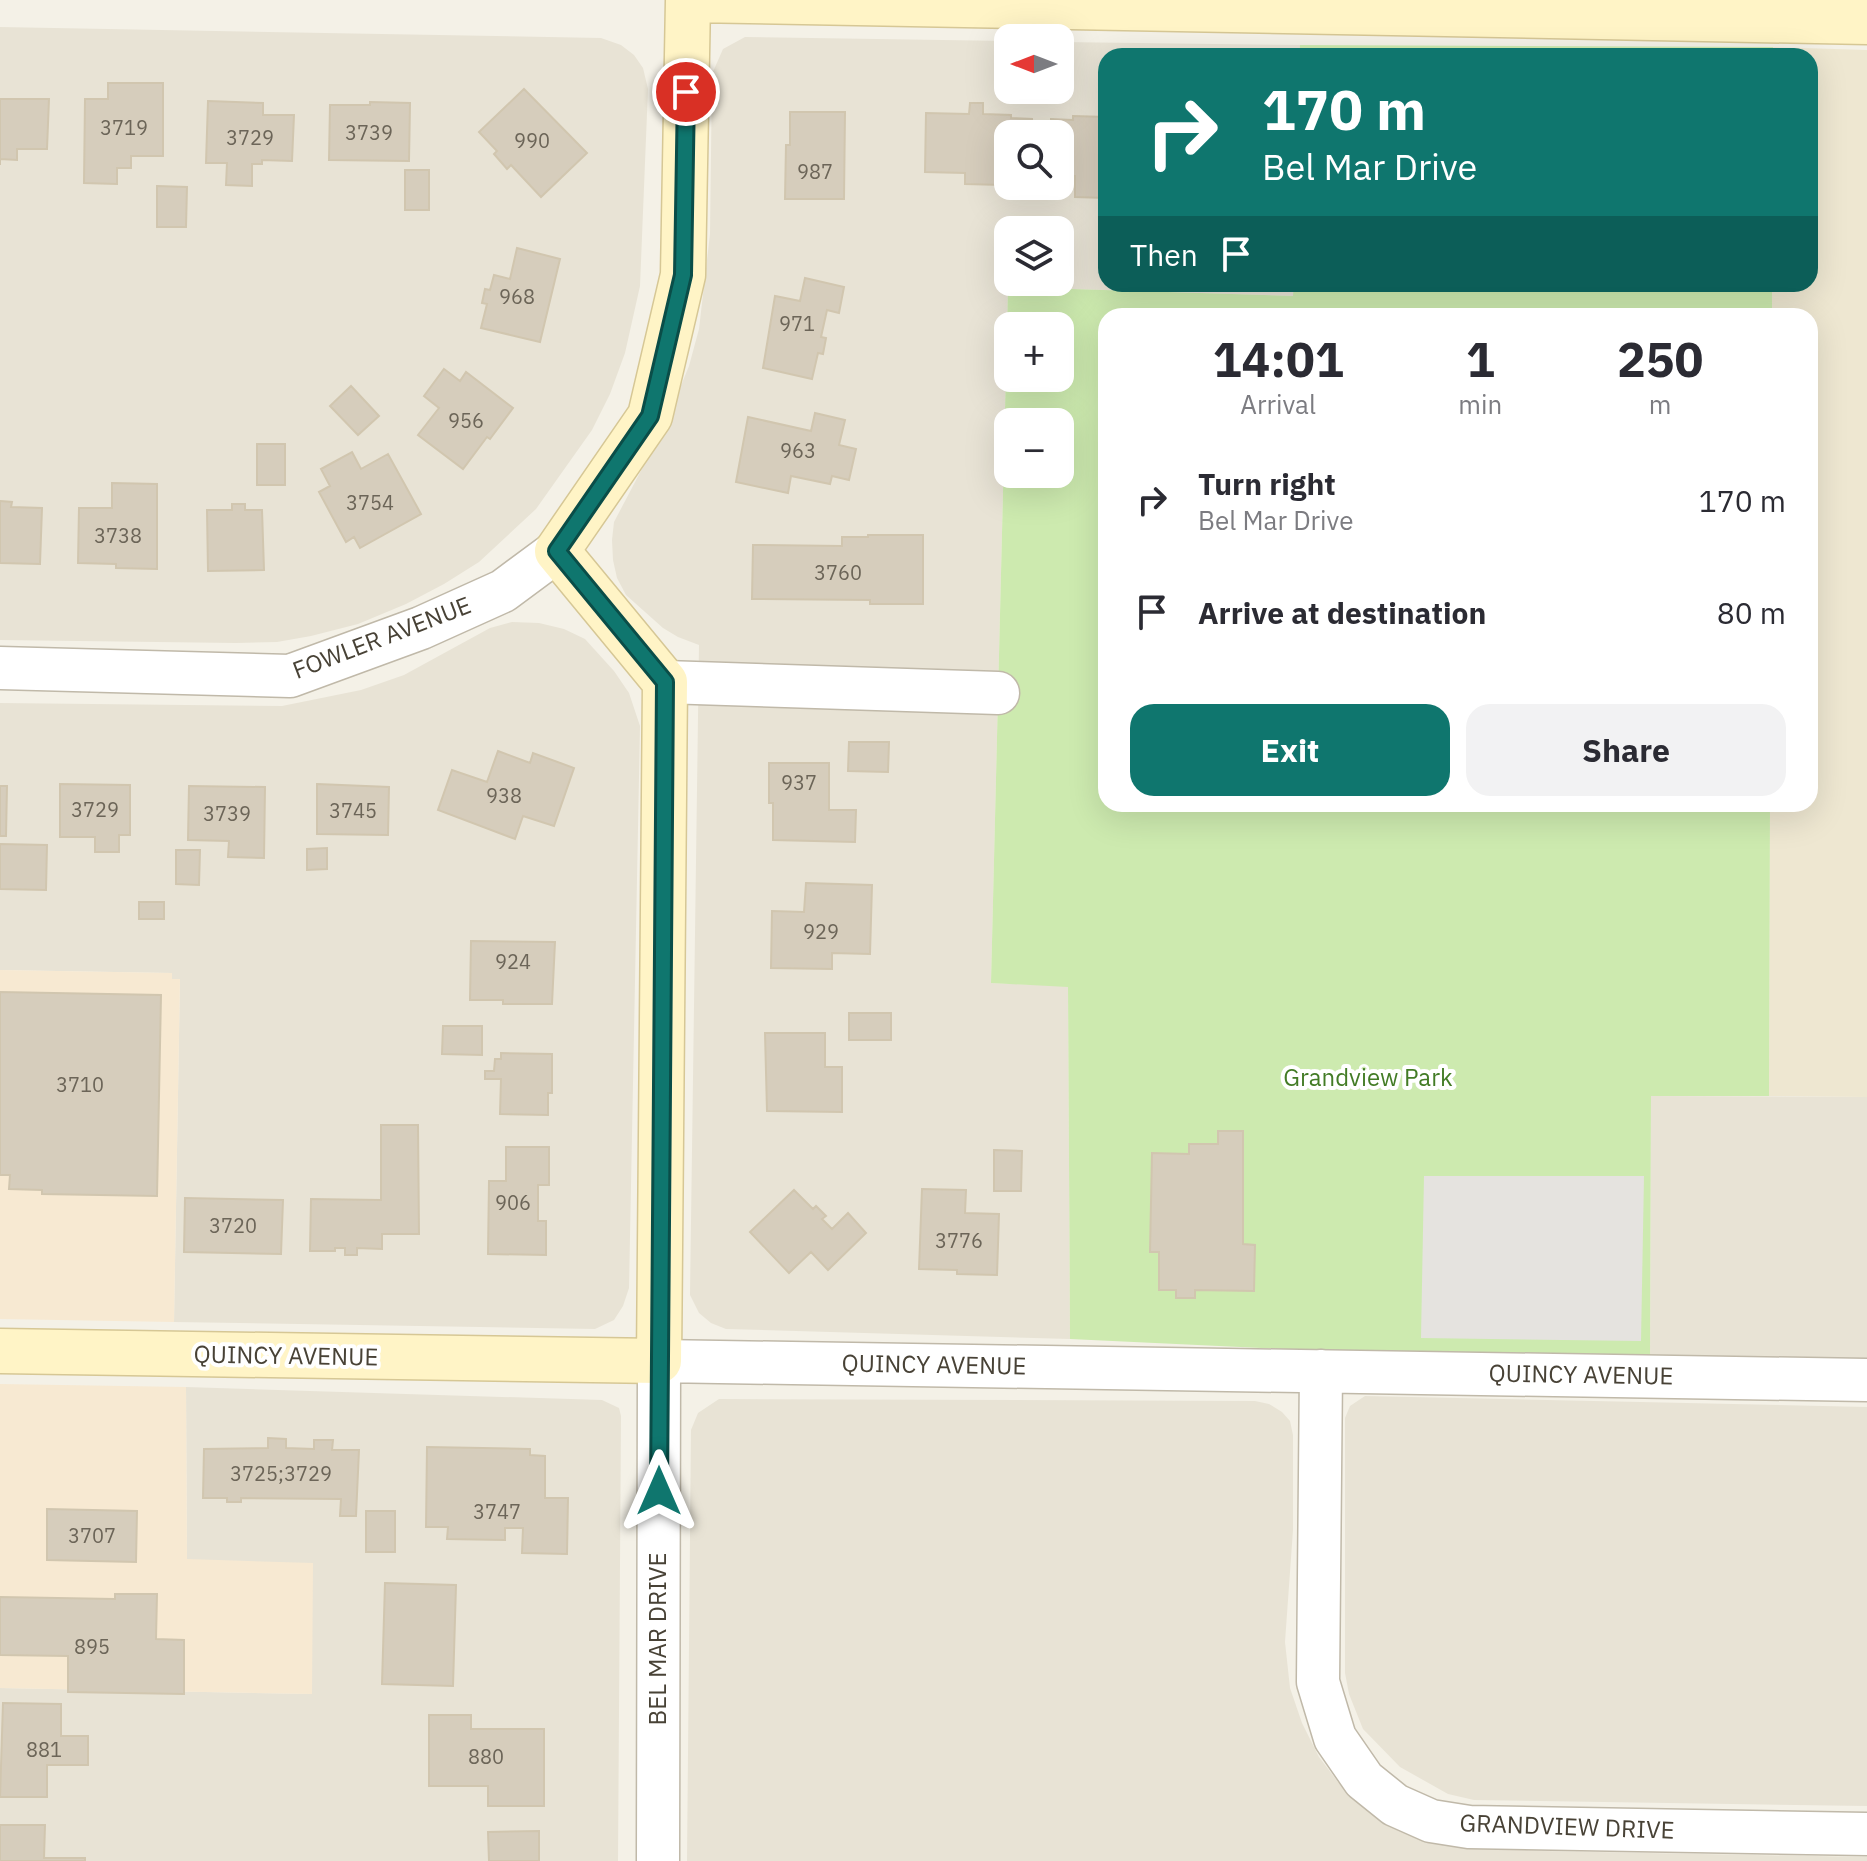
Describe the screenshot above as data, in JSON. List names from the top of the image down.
{
  "streets": {
    "street": [
      "FOWLER AVENUE",
      "QUINCY AVENUE",
      "BEL MAR DRIVE",
      "GRANDVIEW DRIVE"
    ]
  },
  "crossings": [
    ["QUINCY AVENUE", "BEL MAR DRIVE"],
    ["QUINCY AVENUE", "GRANDVIEW DRIVE"]
  ],
  "parks": ["Grandview Park"],
  "house_numbers": [
    "3719",
    "3739",
    "3729",
    "990",
    "987",
    "968",
    "971",
    "956",
    "963",
    "3754",
    "3738",
    "3760",
    "937",
    "938",
    "3729",
    "3745",
    "3739",
    "929",
    "924",
    "3710",
    "906",
    "3720",
    "3776",
    "3725;3729",
    "3747",
    "3707",
    "895",
    "881",
    "880"
  ],
  "north": "left",
  "page": {
    "map_buttons": ["+", "−"],
    "turn": ["170 m", "Bel Mar Drive"],
    "then": "Then",
    "eta": [
      "14:01",
      "Arrival",
      "1",
      "min",
      "250",
      "m"
    ],
    "list": [
      {
        "name": "Turn right",
        "note": "Bel Mar Drive",
        "value": "170 m"
      },
      {
        "name": "Arrive at destination",
        "value": "80 m"
      }
    ],
    "buttons": ["Exit", "Share"]
  }
}
